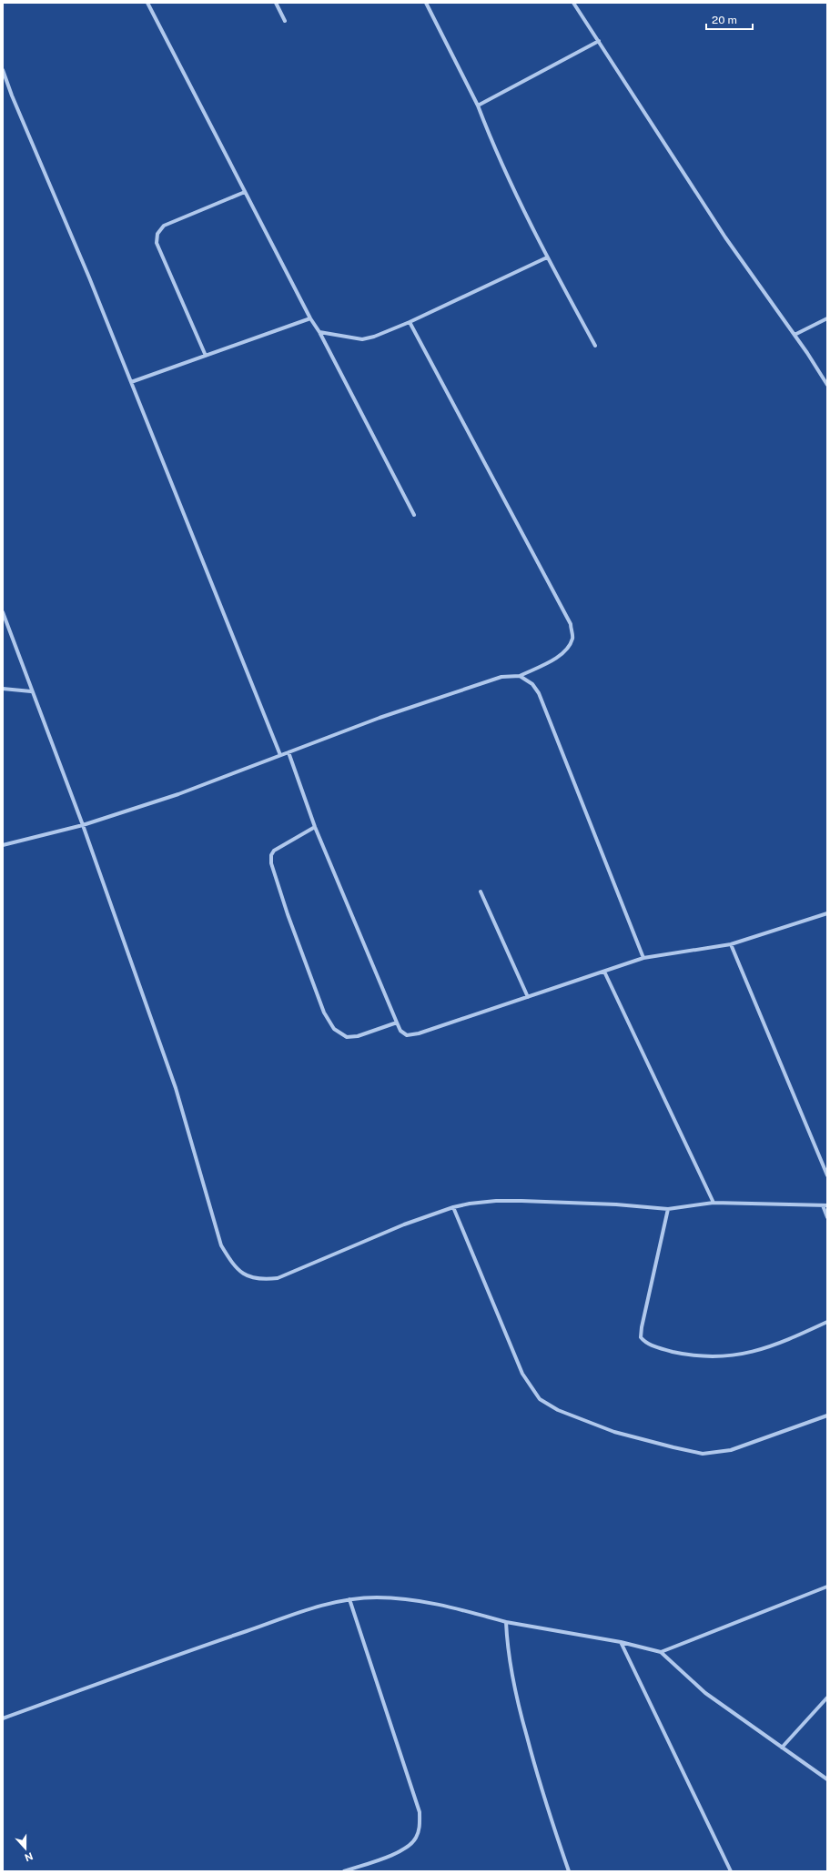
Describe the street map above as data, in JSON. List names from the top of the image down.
{
  "scale_bar": "20 m",
  "north": "bottom"
}
